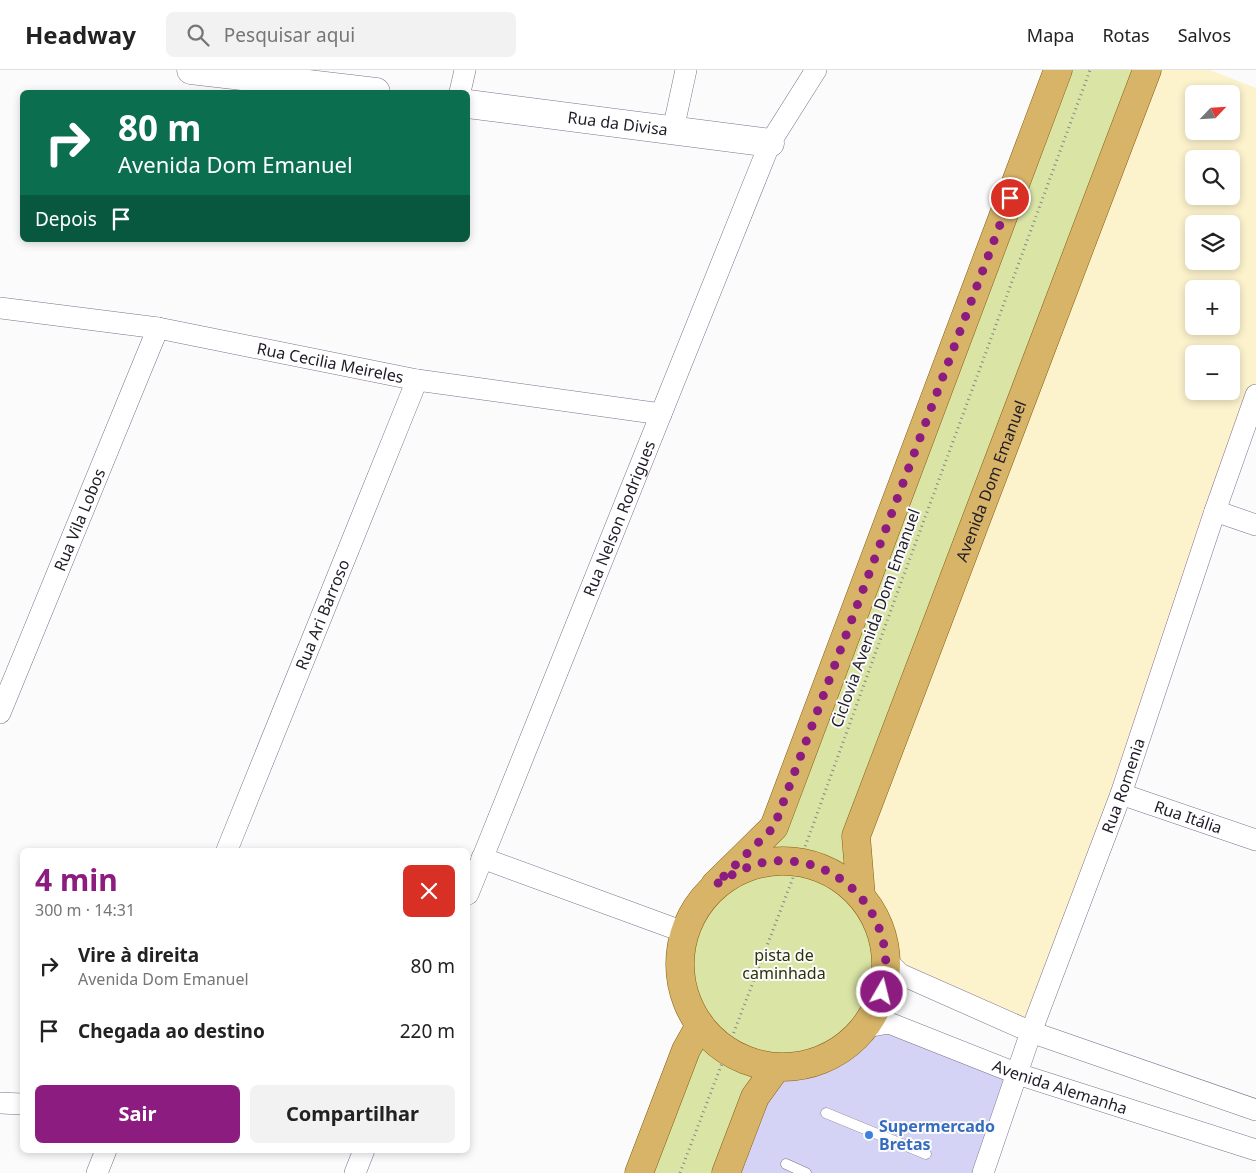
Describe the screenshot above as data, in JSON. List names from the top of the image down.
{
  "streets": {
    "main road": ["Avenida Dom Emanuel"],
    "street": [
      "Rua da Divisa",
      "Rua Cecilia Meireles",
      "Rua Nelson Rodrigues",
      "Rua Vila Lobos",
      "Rua Ari Barroso",
      "Rua Romenia",
      "Rua Itália",
      "Avenida Alemanha"
    ],
    "path": ["Ciclovia Avenida Dom Emanuel"]
  },
  "crossings": [
    ["Rua da Divisa", "Rua Nelson Rodrigues"],
    ["Rua Cecilia Meireles", "Rua Nelson Rodrigues"],
    ["Rua Cecilia Meireles", "Rua Vila Lobos"],
    ["Rua Cecilia Meireles", "Rua Ari Barroso"],
    ["Rua Romenia", "Rua Itália"],
    ["Rua Romenia", "Avenida Alemanha"]
  ],
  "parks": ["pista de caminhada"],
  "places": ["Supermercado Bretas"],
  "north": "top right",
  "page": {
    "header": "Headway",
    "search": "Pesquisar aqui",
    "nav": ["Mapa", "Rotas", "Salvos"],
    "map_buttons": ["+", "−"],
    "turn": ["80 m", "Avenida Dom Emanuel"],
    "then": "Depois",
    "heading": ["4 min", "300 m · 14:31"],
    "list": [
      {
        "name": "Vire à direita",
        "note": "Avenida Dom Emanuel",
        "value": "80 m"
      },
      {
        "name": "Chegada ao destino",
        "value": "220 m"
      }
    ],
    "buttons": ["Sair", "Compartilhar"]
  }
}
